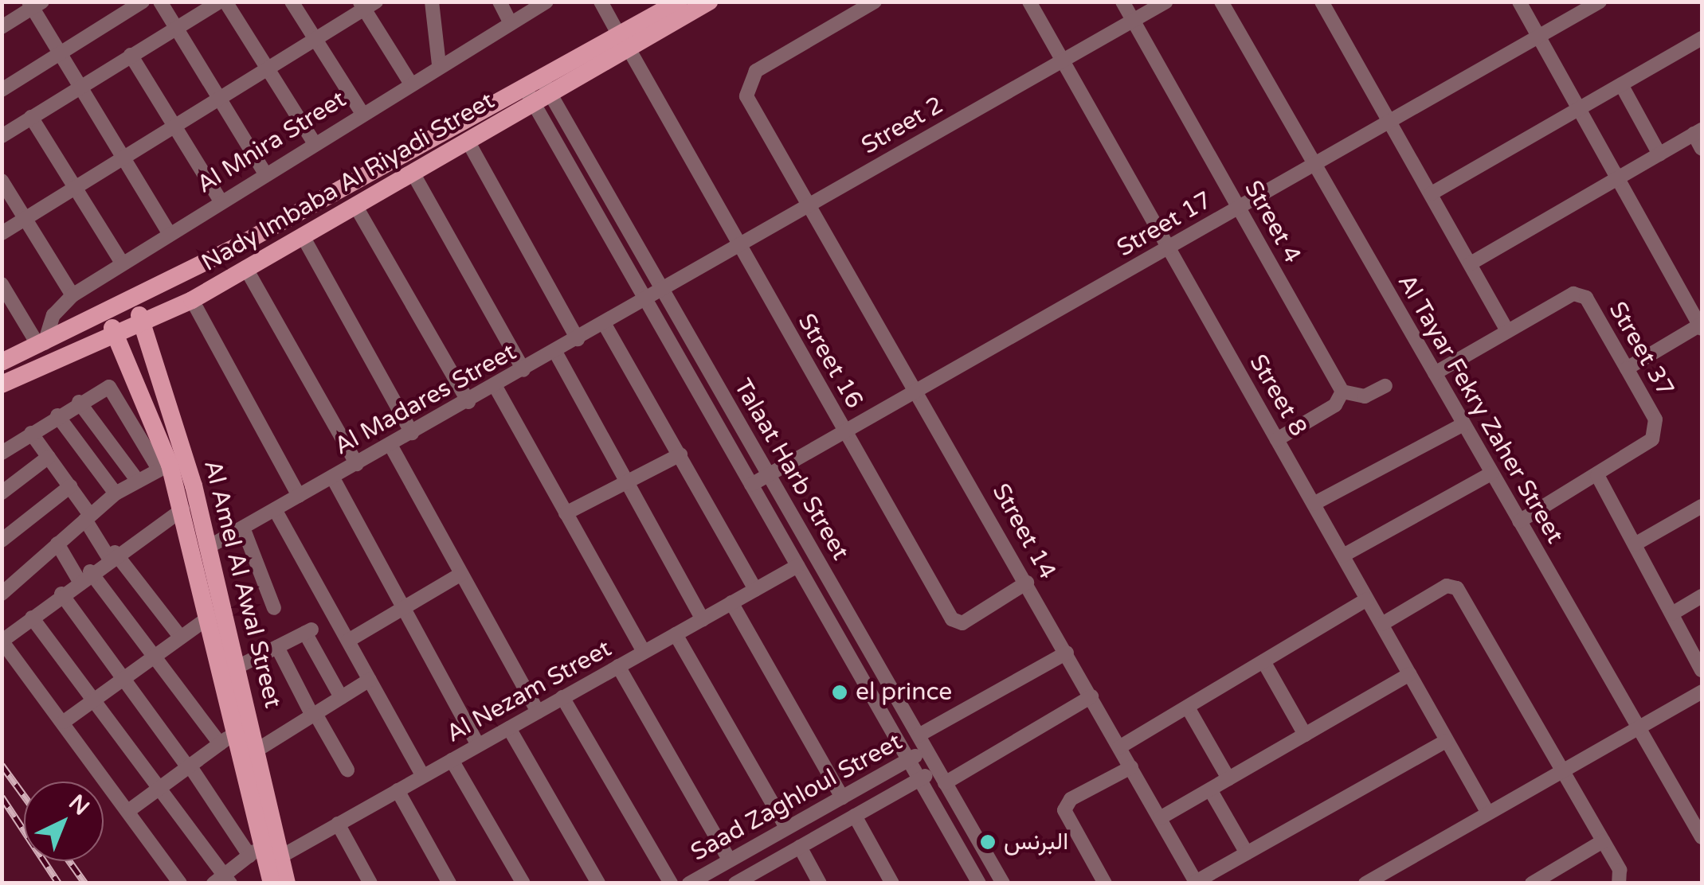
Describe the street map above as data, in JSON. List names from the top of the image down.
{
  "streets": {
    "main road": ["Nady Imbaba Al Riyadi Street", "Al Amel Al Awal Street"],
    "street": [
      "Street 2",
      "Al Mnira Street",
      "Street 4",
      "Street 17",
      "Street 37",
      "Street 16",
      "Street 8",
      "Al Madares Street",
      "Al Tayar Fekry Zaher Street",
      "Talaat Harb Street",
      "Street 14",
      "Al Nezam Street",
      "Saad Zaghloul Street"
    ]
  },
  "crossings": [
    ["Street 2", "Street 4"],
    ["Street 2", "Street 16"],
    ["Street 2", "Street 8"],
    ["Street 2", "Al Madares Street"],
    ["Street 2", "Talaat Harb Street"],
    ["Street 2", "Street 14"],
    ["Al Mnira Street", "Nady Imbaba Al Riyadi Street"],
    ["Nady Imbaba Al Riyadi Street", "Street 16"],
    ["Nady Imbaba Al Riyadi Street", "Talaat Harb Street"],
    ["Nady Imbaba Al Riyadi Street", "Al Amel Al Awal Street"],
    ["Street 4", "Street 17"],
    ["Street 17", "Street 16"],
    ["Street 17", "Street 8"],
    ["Street 17", "Al Tayar Fekry Zaher Street"],
    ["Street 17", "Talaat Harb Street"],
    ["Street 17", "Street 14"],
    ["Street 37", "Al Tayar Fekry Zaher Street"],
    ["Street 16", "Street 14"],
    ["Al Madares Street", "Talaat Harb Street"],
    ["Al Madares Street", "Al Amel Al Awal Street"],
    ["Talaat Harb Street", "Al Nezam Street"],
    ["Talaat Harb Street", "Saad Zaghloul Street"],
    ["Al Amel Al Awal Street", "Al Nezam Street"]
  ],
  "places": ["el prince", "البرنس"],
  "north": "top right"
}
